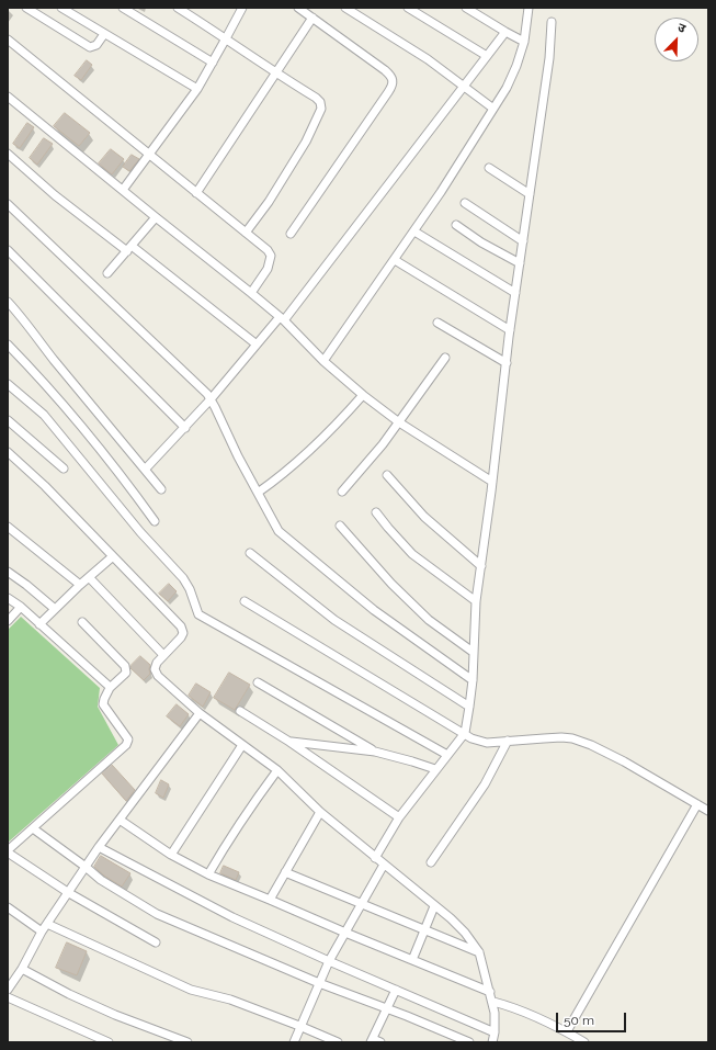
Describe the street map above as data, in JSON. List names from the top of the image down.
{
  "scale_bar": "50 m",
  "north": "top right"
}
